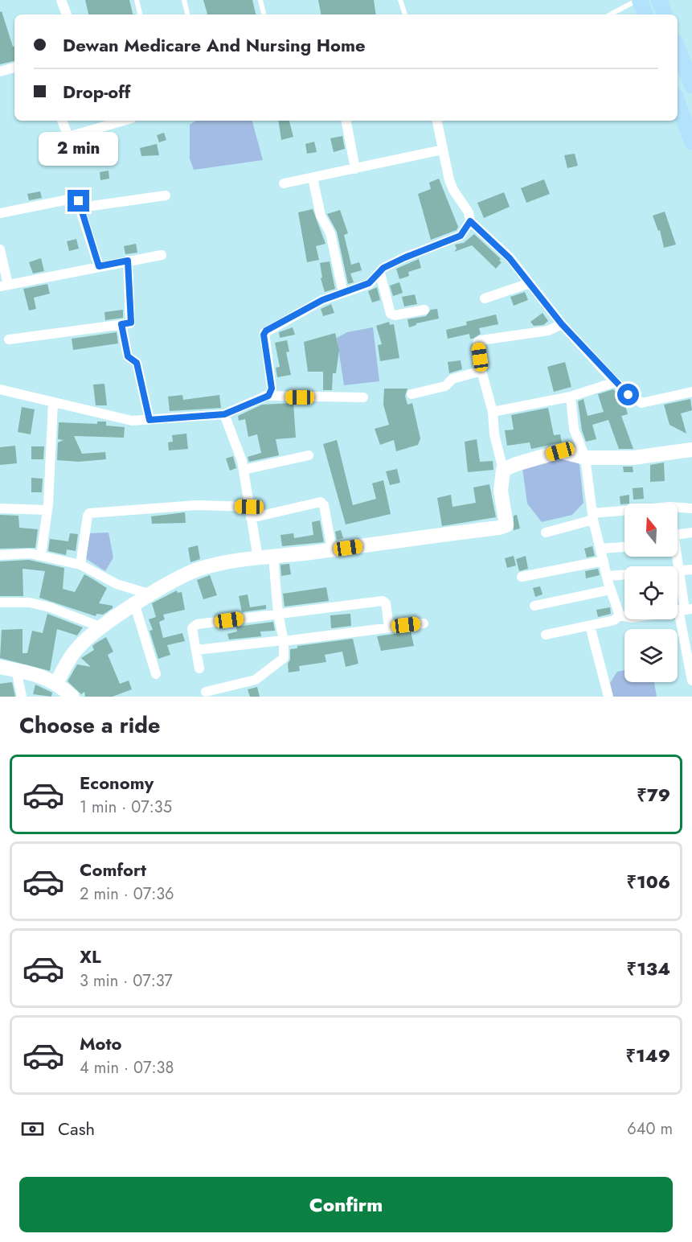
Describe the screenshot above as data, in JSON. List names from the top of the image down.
{
  "north": "top",
  "page": {
    "banner": ["Dewan Medicare And Nursing Home", "Drop-off"],
    "bubble": "2 min",
    "heading": "Choose a ride",
    "list": [
      {
        "name": "Economy",
        "note": "1 min · 07:35",
        "value": "₹79"
      },
      {
        "name": "Comfort",
        "note": "2 min · 07:36",
        "value": "₹106"
      },
      {
        "name": "XL",
        "note": "3 min · 07:37",
        "value": "₹134"
      },
      {
        "name": "Moto",
        "note": "4 min · 07:38",
        "value": "₹149"
      }
    ],
    "pay": ["Cash", "640 m"],
    "buttons": "Confirm"
  }
}
